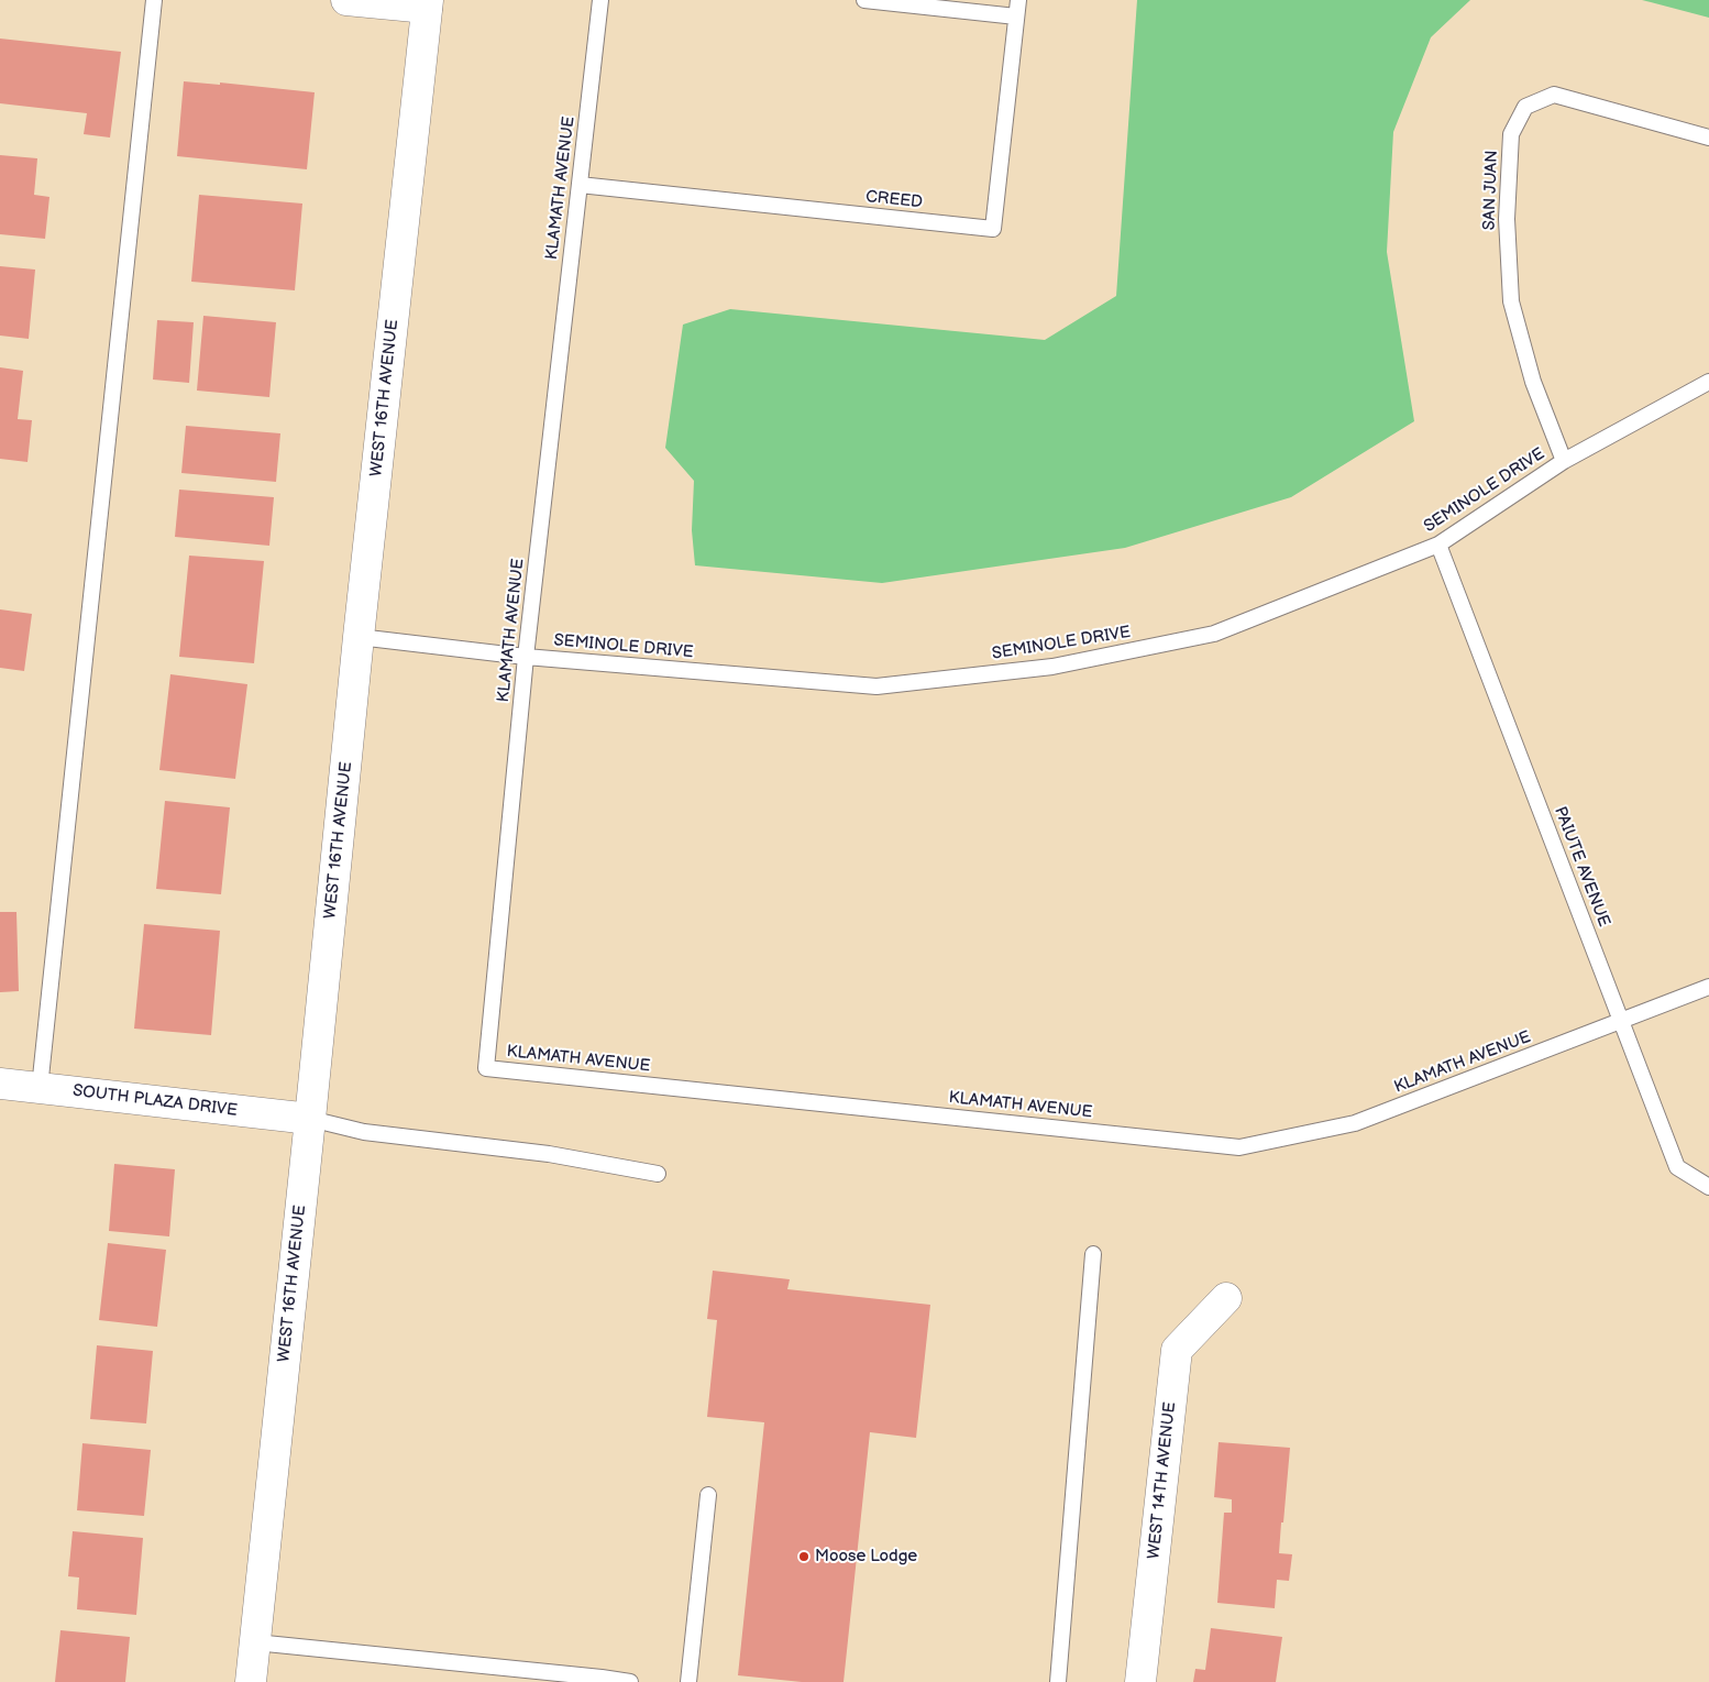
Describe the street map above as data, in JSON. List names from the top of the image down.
{
  "streets": {
    "street": ["WEST 16TH AVENUE", "SOUTH PLAZA DRIVE", "WEST 14TH AVENUE"],
    "lane": [
      "KLAMATH AVENUE",
      "SAN JUAN",
      "CREED",
      "SEMINOLE DRIVE",
      "PAIUTE AVENUE"
    ]
  },
  "crossings": [
    ["KLAMATH AVENUE", "CREED"],
    ["KLAMATH AVENUE", "SEMINOLE DRIVE"],
    ["KLAMATH AVENUE", "PAIUTE AVENUE"],
    ["SAN JUAN", "SEMINOLE DRIVE"],
    ["WEST 16TH AVENUE", "SEMINOLE DRIVE"],
    ["WEST 16TH AVENUE", "SOUTH PLAZA DRIVE"],
    ["SEMINOLE DRIVE", "PAIUTE AVENUE"]
  ],
  "places": ["Moose Lodge"]
}
